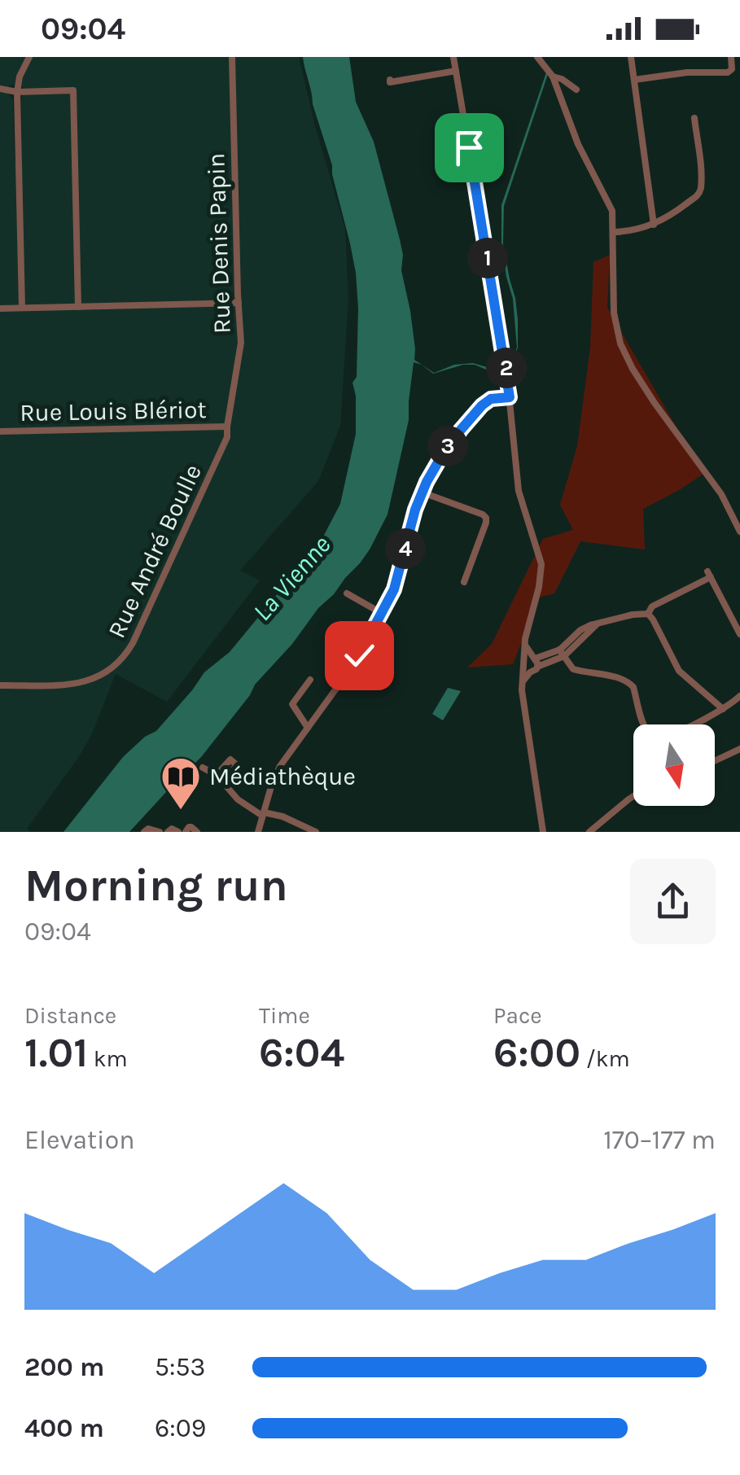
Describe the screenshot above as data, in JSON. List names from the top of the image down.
{
  "streets": {
    "street": ["Rue Denis Papin", "Rue Louis Blériot", "Rue André Boulle"]
  },
  "crossings": [
    ["Rue Denis Papin", "Rue Louis Blériot"],
    ["Rue Denis Papin", "Rue André Boulle"],
    ["Rue Louis Blériot", "Rue André Boulle"]
  ],
  "water": ["La Vienne"],
  "places": {
    "library": ["Médiathèque"]
  },
  "north": "bottom",
  "page": {
    "status": "09:04",
    "pins": [
      "1",
      "2",
      "3",
      "4"
    ],
    "heading": ["Morning run", "09:04"],
    "stats": [
      ["Distance", "1.01 km"],
      ["Time", "6:04"],
      ["Pace", "6:00 /km"]
    ],
    "chart": ["Elevation", "170–177 m"],
    "list": [
      {
        "name": "200 m",
        "note": "5:53"
      },
      {
        "name": "400 m",
        "note": "6:09"
      }
    ]
  }
}
